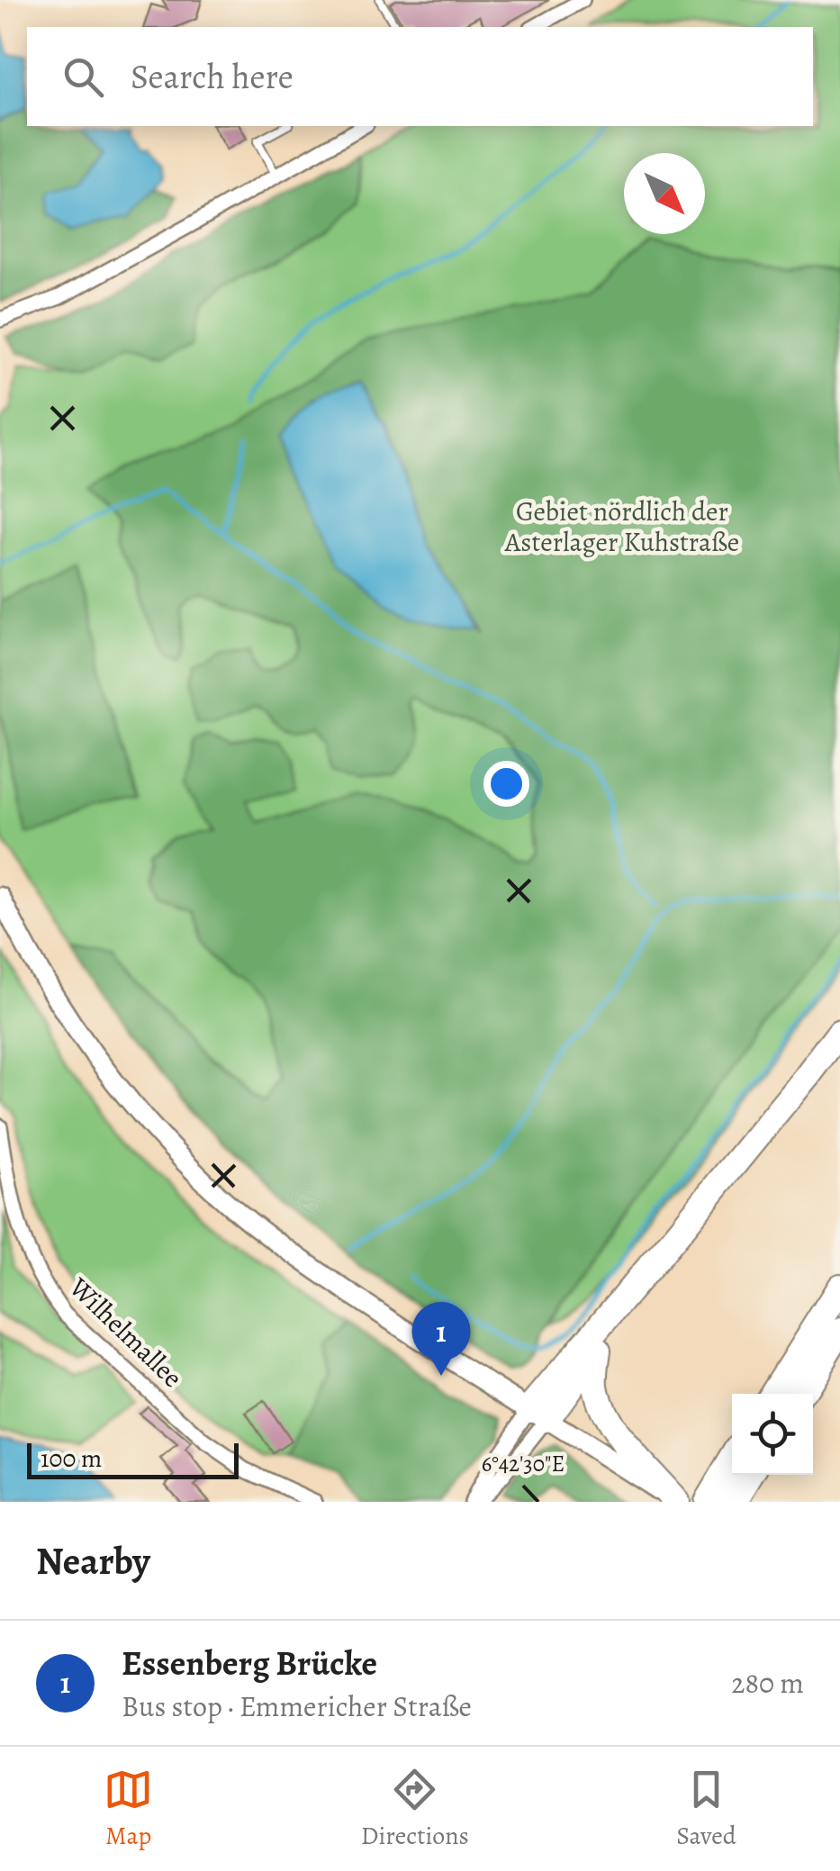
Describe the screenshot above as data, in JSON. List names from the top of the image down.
{
  "streets": {
    "street": ["Wilhelmallee"]
  },
  "parks": ["Gebiet nördlich der Asterlager Kuhstraße"],
  "scale_bar": "100 m",
  "north": "bottom right",
  "page": {
    "search": "Search here",
    "pins": "1",
    "scale": "100 m",
    "heading": "Nearby",
    "list": [
      {
        "mark": "1",
        "name": "Essenberg Brücke",
        "note": "Bus stop · Emmericher Straße",
        "value": "280 m"
      }
    ],
    "nav": ["Map", "Directions", "Saved"]
  },
  "coordinates": ["6°42'30\"E"]
}
